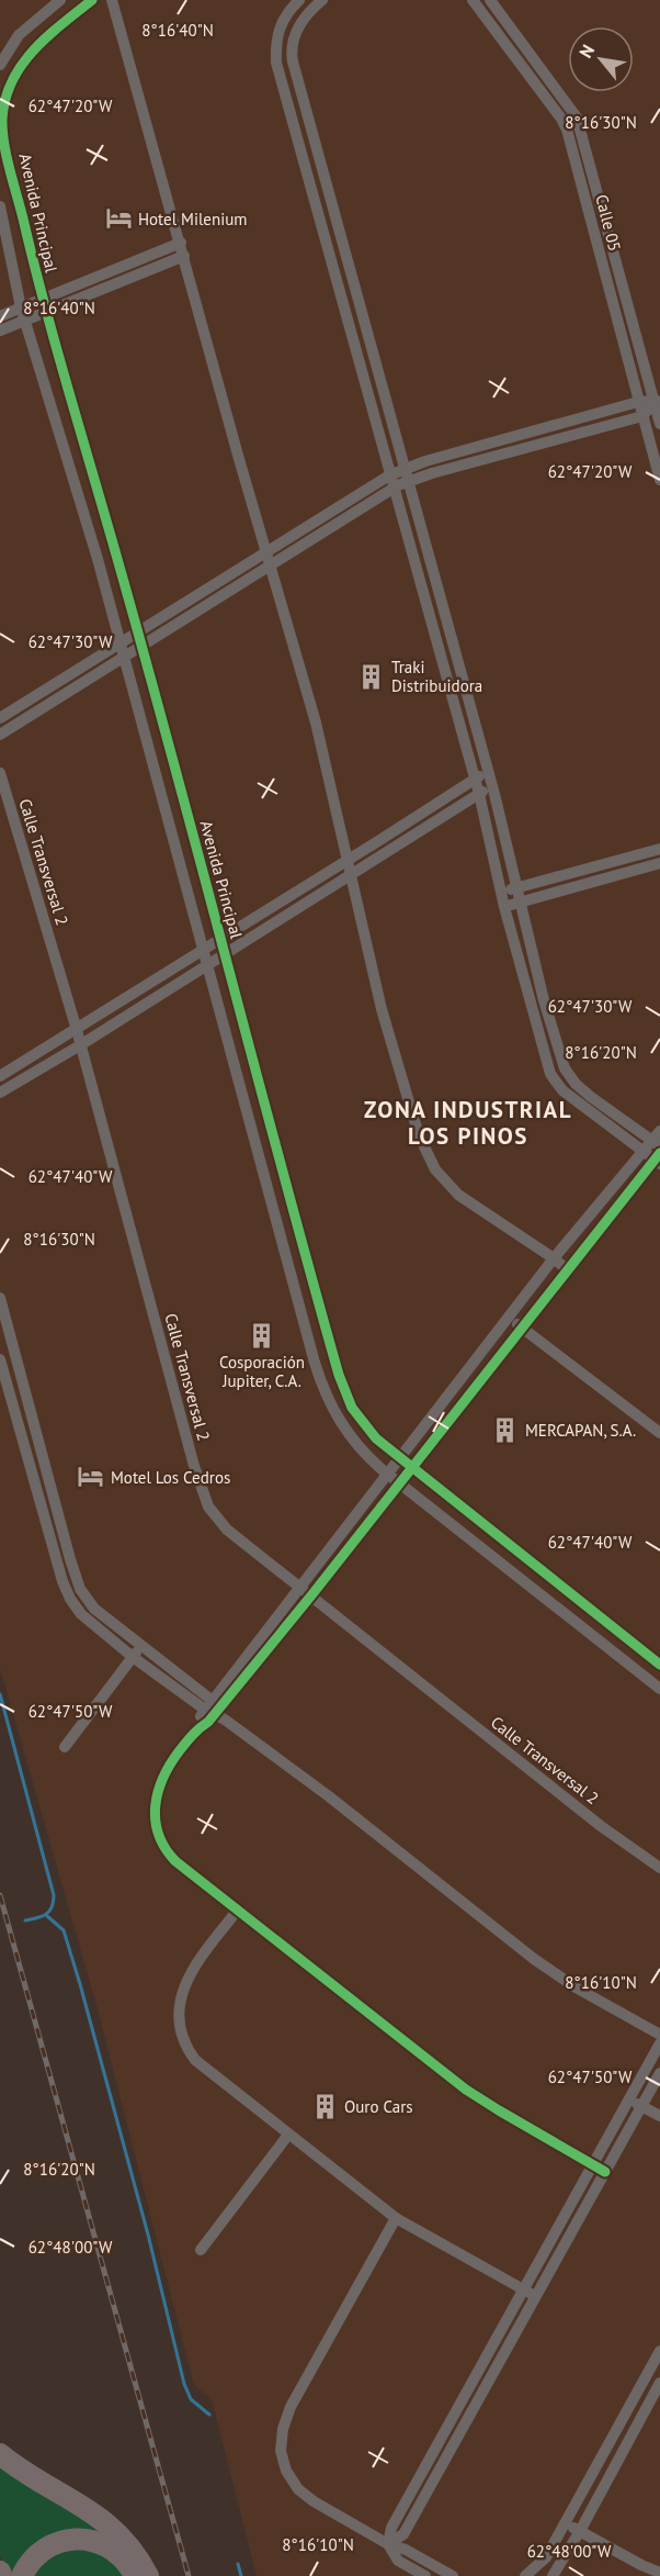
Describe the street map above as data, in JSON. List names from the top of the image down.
{
  "streets": {
    "street": ["Avenida Principal", "Calle 05", "Calle Transversal 2"]
  },
  "districts": ["ZONA INDUSTRIAL LOS PINOS"],
  "places": {
    "hotel": ["Hotel Milenium", "Motel Los Cedros"],
    "building": [
      "Traki Distribuidora",
      "Cosporación Jupiter, C.A.",
      "MERCAPAN, S.A.",
      "Ouro Cars"
    ]
  },
  "north": "top left",
  "coordinates": [
    "8°16'40\"N",
    "62°47'20\"W",
    "8°16'30\"N",
    "62°47'30\"W",
    "8°16'20\"N",
    "62°47'40\"W",
    "62°47'50\"W",
    "8°16'10\"N",
    "62°48'00\"W"
  ]
}
